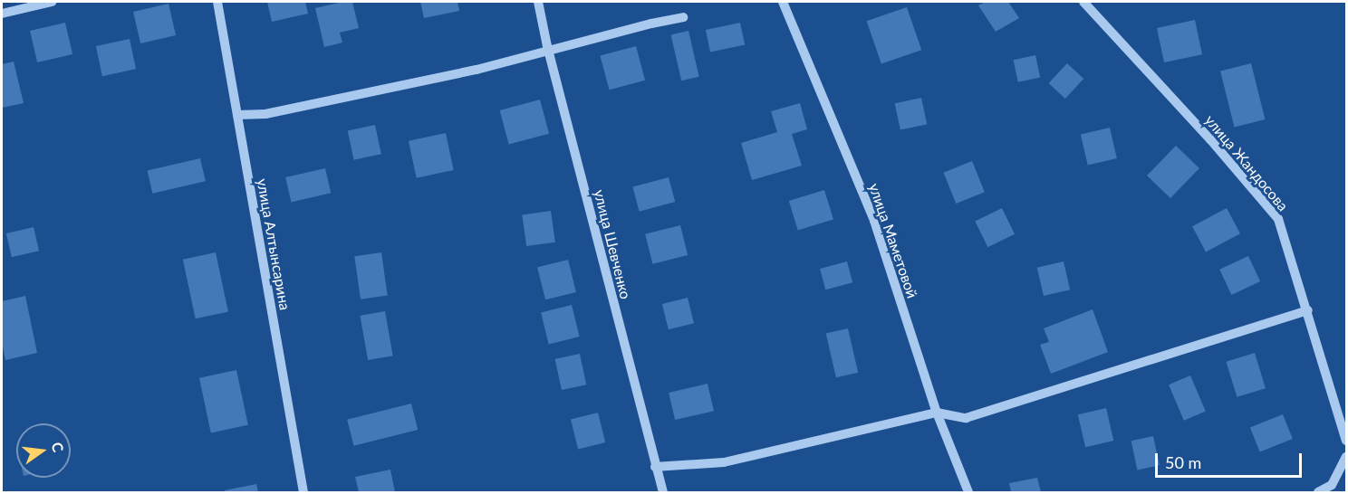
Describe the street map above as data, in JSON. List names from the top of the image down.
{
  "streets": {
    "street": [
      "улица Жандосова",
      "улица Маметовой",
      "улица Алтынсарина",
      "улица Шевченко"
    ]
  },
  "scale_bar": "50 m",
  "north": "right"
}
